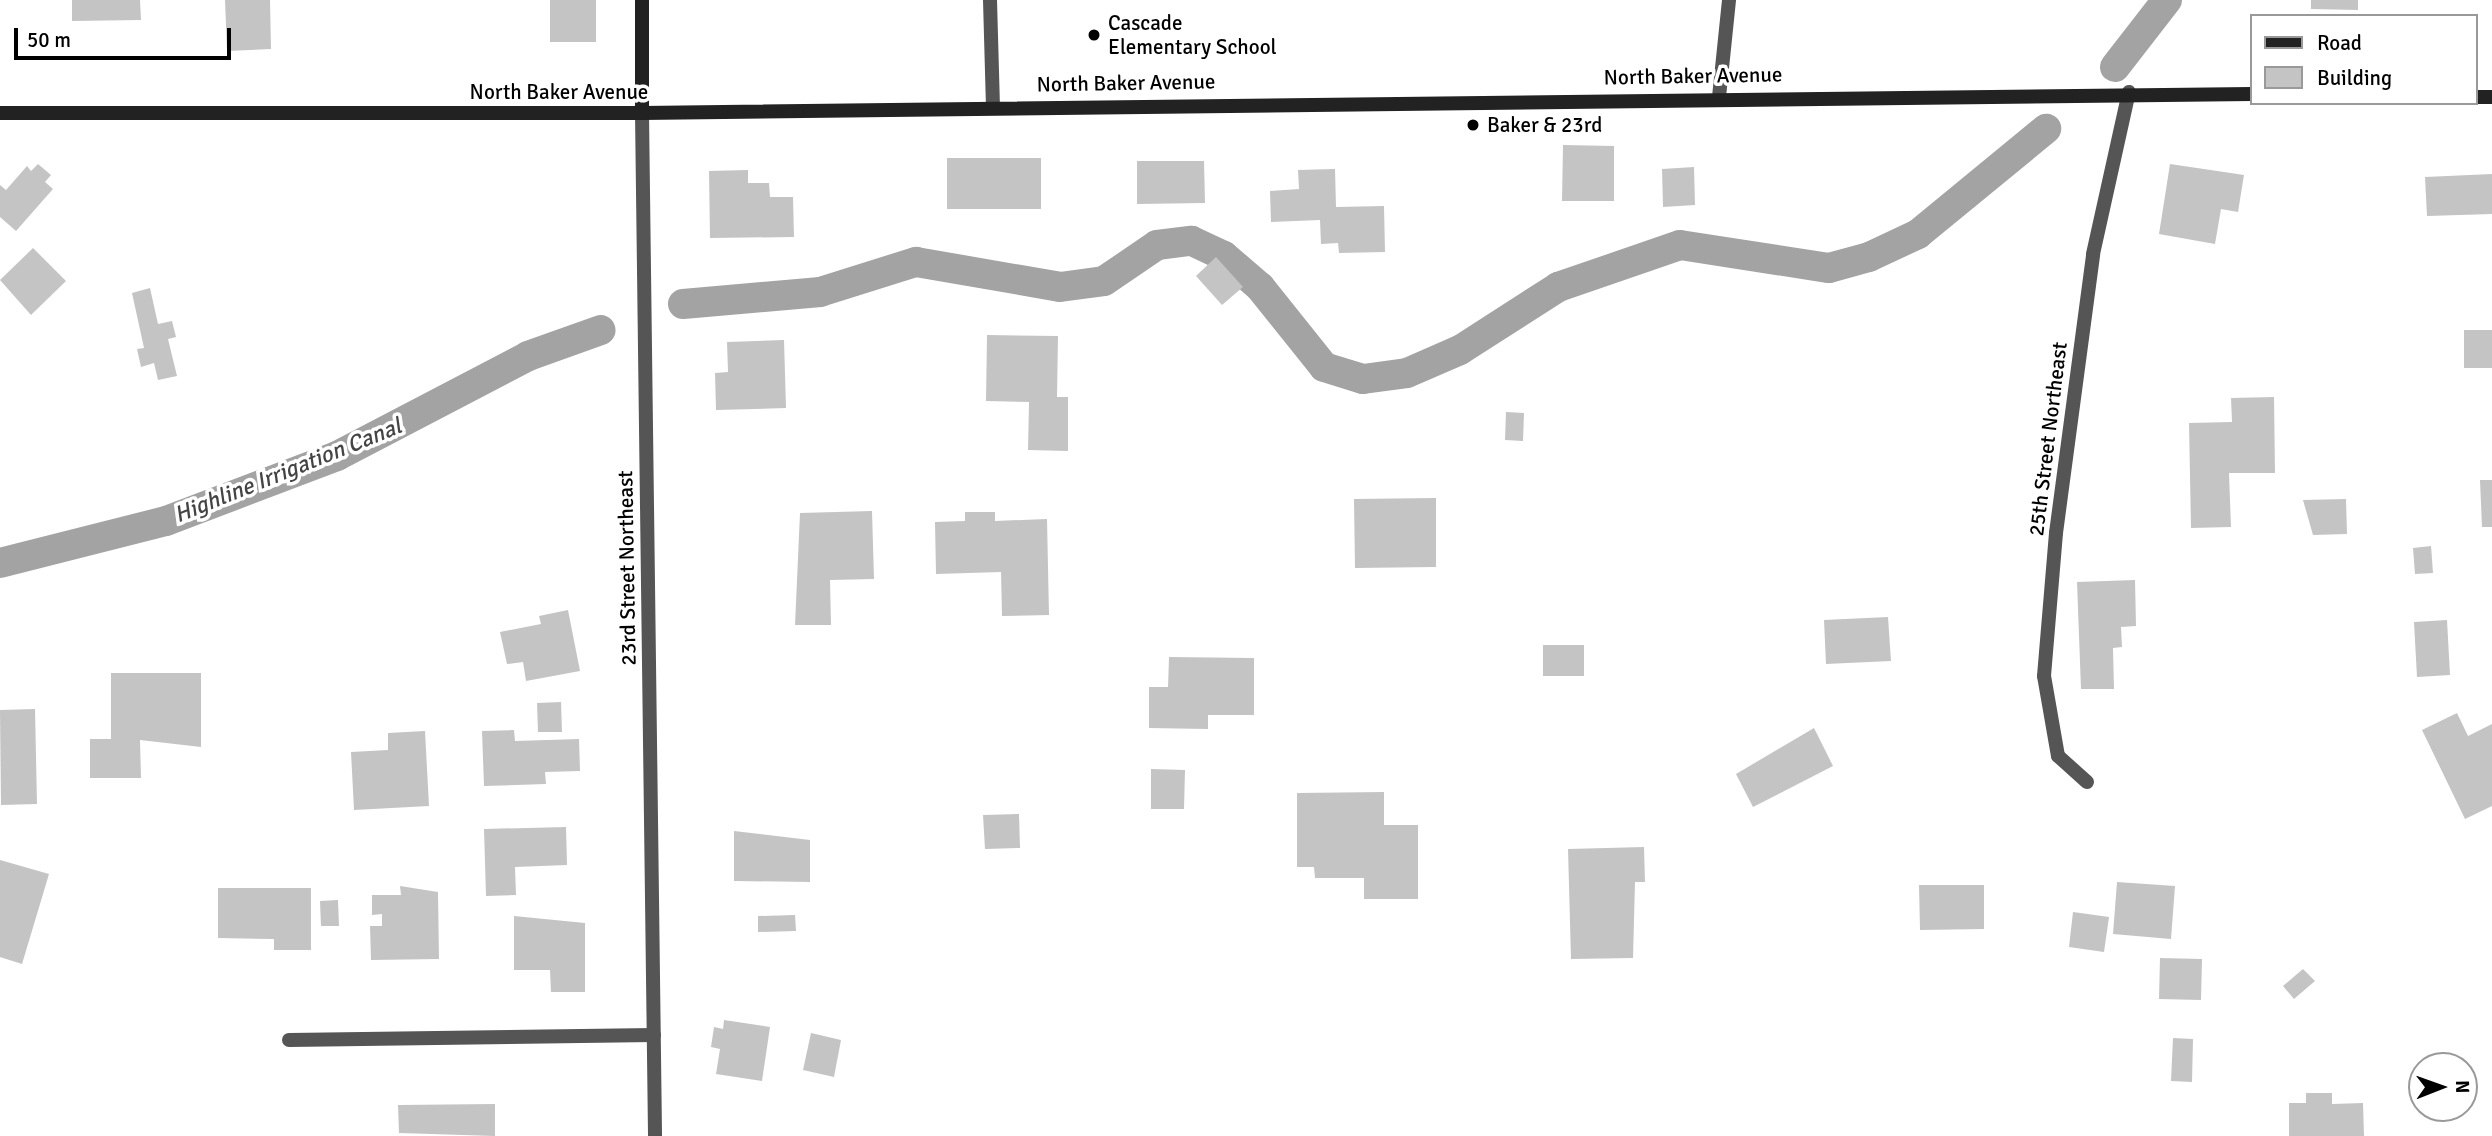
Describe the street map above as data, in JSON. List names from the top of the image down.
{
  "streets": {
    "main road": ["North Baker Avenue", "23rd Street Northeast"],
    "street": ["25th Street Northeast"]
  },
  "crossings": [
    ["North Baker Avenue", "25th Street Northeast"],
    ["North Baker Avenue", "23rd Street Northeast"]
  ],
  "water": ["Highline Irrigation Canal"],
  "places": ["Cascade Elementary School", "Baker & 23rd"],
  "legend": ["Road", "Building"],
  "scale_bar": "50 m",
  "north": "right"
}
